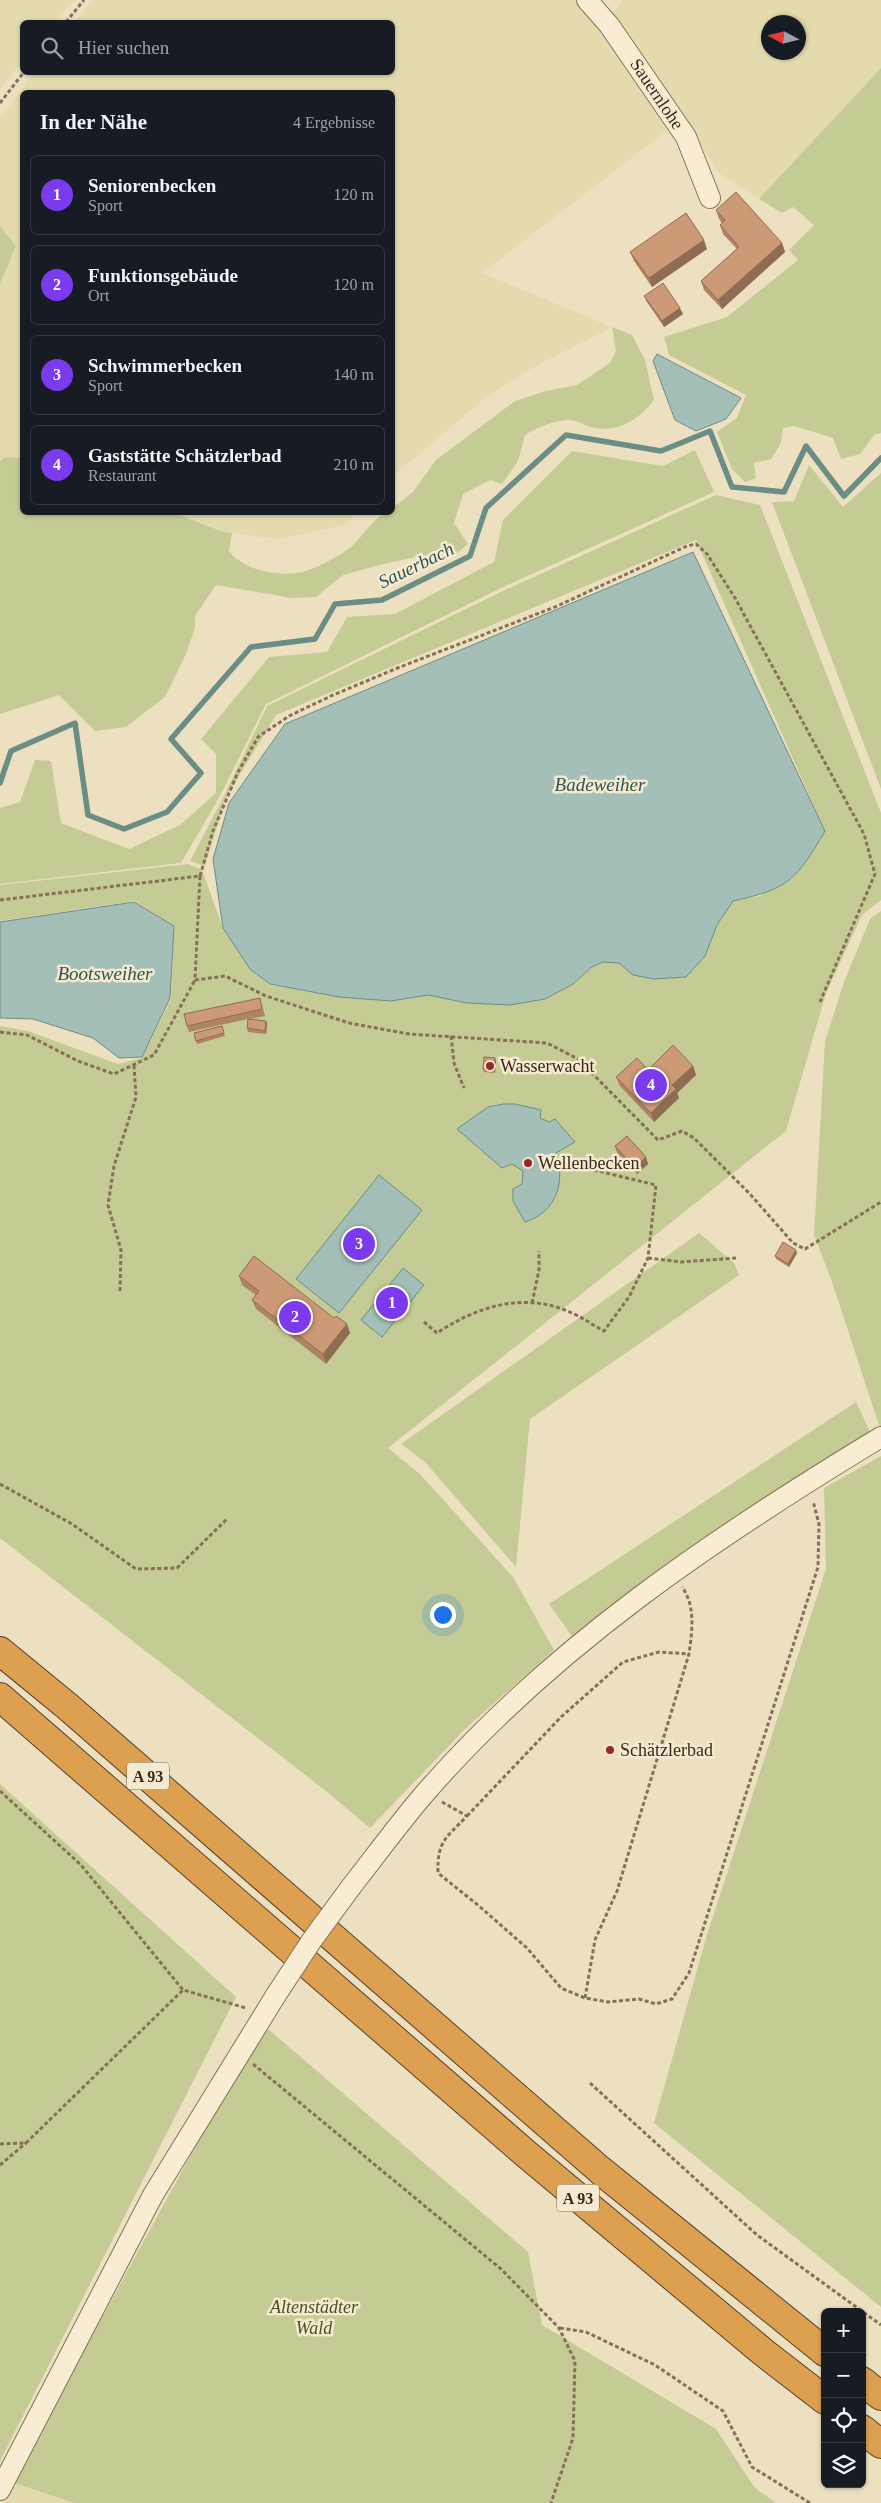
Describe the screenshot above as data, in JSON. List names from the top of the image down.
{
  "streets": {
    "highway": ["A 93"],
    "street": ["Sauernlohe"]
  },
  "water": ["Sauerbach", "Badeweiher", "Bootsweiher"],
  "parks": ["Altenstädter Wald"],
  "places": ["Wasserwacht", "Wellenbecken", "Schätzlerbad"],
  "north": "left",
  "page": {
    "search": "Hier suchen",
    "heading": ["In der Nähe", "4 Ergebnisse"],
    "list": [
      {
        "mark": "1",
        "name": "Seniorenbecken",
        "note": "Sport",
        "value": "120 m"
      },
      {
        "mark": "2",
        "name": "Funktionsgebäude",
        "note": "Ort",
        "value": "120 m"
      },
      {
        "mark": "3",
        "name": "Schwimmerbecken",
        "note": "Sport",
        "value": "140 m"
      },
      {
        "mark": "4",
        "name": "Gaststätte Schätzlerbad",
        "note": "Restaurant",
        "value": "210 m"
      }
    ],
    "pins": [
      "4",
      "3",
      "1",
      "2"
    ],
    "map_buttons": ["+", "−"]
  }
}
